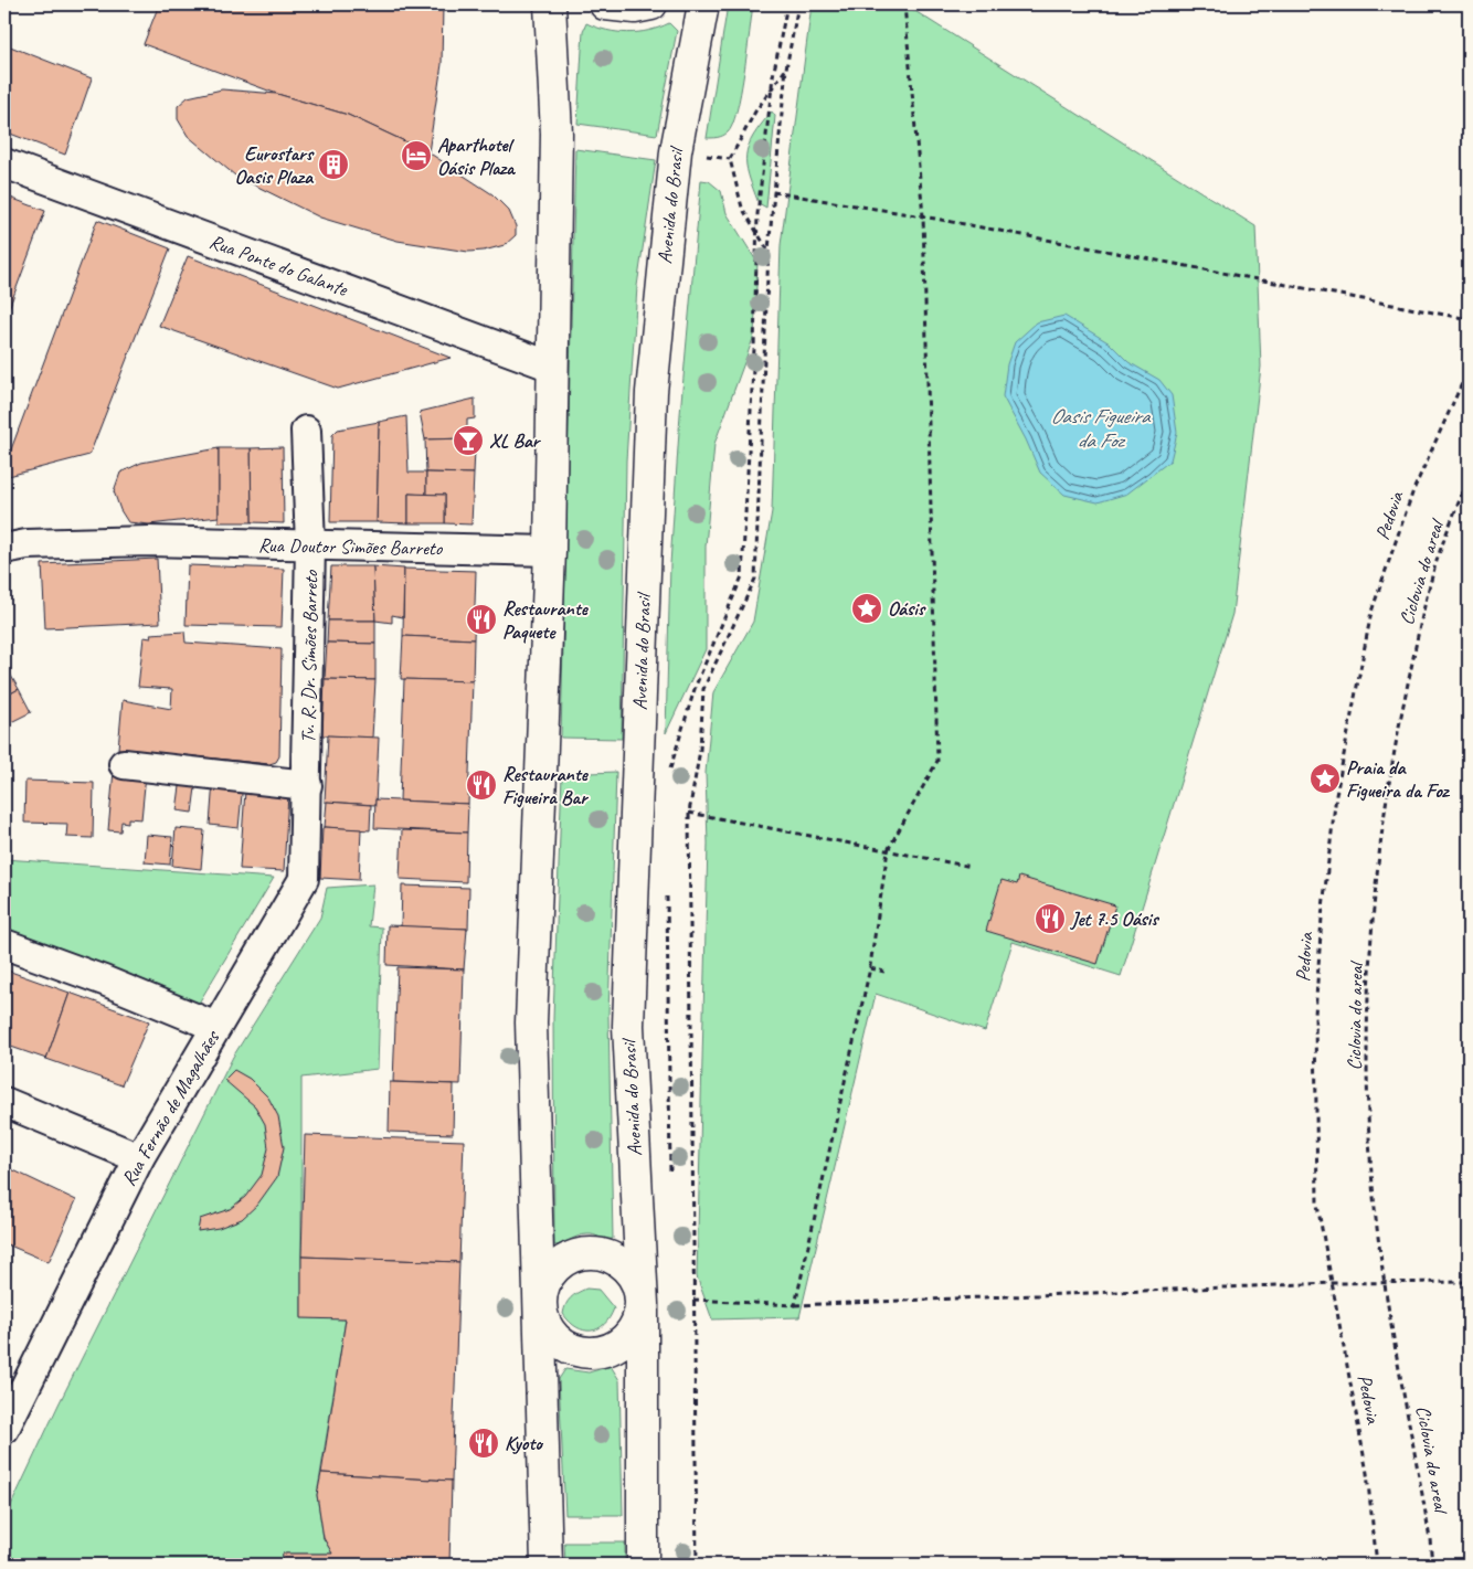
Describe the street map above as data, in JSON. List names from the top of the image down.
{
  "streets": {
    "main road": ["Avenida do Brasil"],
    "street": [
      "Rua Ponte do Galante",
      "Rua Doutor Simões Barreto",
      "Tv. R. Dr. Simões Barreto",
      "Rua Fernão de Magalhães"
    ],
    "path": ["Pedovia", "Ciclovia do areal"]
  },
  "crossings": [
    ["Avenida do Brasil", "Rua Ponte do Galante"],
    ["Avenida do Brasil", "Rua Doutor Simões Barreto"],
    ["Rua Doutor Simões Barreto", "Tv. R. Dr. Simões Barreto"],
    ["Tv. R. Dr. Simões Barreto", "Rua Fernão de Magalhães"]
  ],
  "water": ["Oasis Figueira da Foz"],
  "places": {
    "hotel": ["Aparthotel Oásis Plaza"],
    "building": ["Eurostars Oasis Plaza"],
    "bar": ["XL Bar"],
    "place": ["Oásis", "Praia da Figueira da Foz"],
    "restaurant": [
      "Restaurante Paquete",
      "Restaurante Figueira Bar",
      "Jet 7.5 Oásis",
      "Kyoto"
    ]
  }
}
